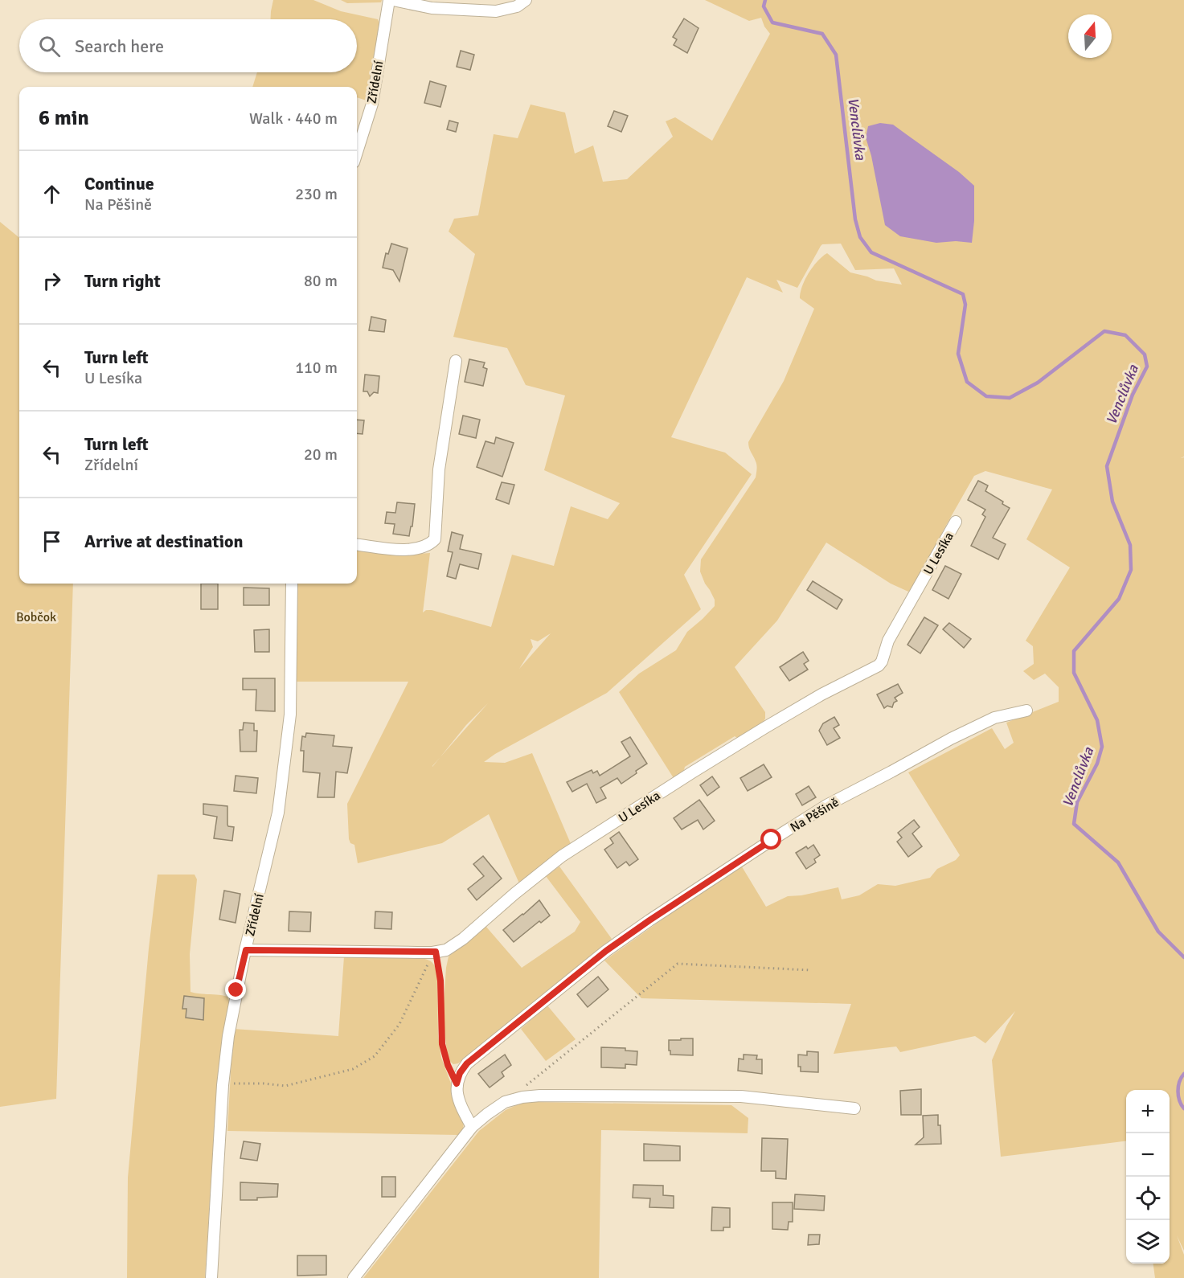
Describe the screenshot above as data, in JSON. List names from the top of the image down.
{
  "streets": {
    "street": ["Zřídelní", "U Lesíka", "Na Pěšině"]
  },
  "crossings": [
    ["Zřídelní", "U Lesíka"]
  ],
  "water": ["Venclůvka"],
  "parks": ["Bobčok"],
  "north": "top",
  "page": {
    "search": "Search here",
    "heading": ["6 min", "Walk · 440 m"],
    "list": [
      ["Continue", "Na Pěšině", "230 m"],
      ["Turn right", "80 m"],
      ["Turn left", "U Lesíka", "110 m"],
      ["Turn left", "Zřídelní", "20 m"],
      "Arrive at destination"
    ],
    "map_buttons": ["+", "−"]
  }
}
